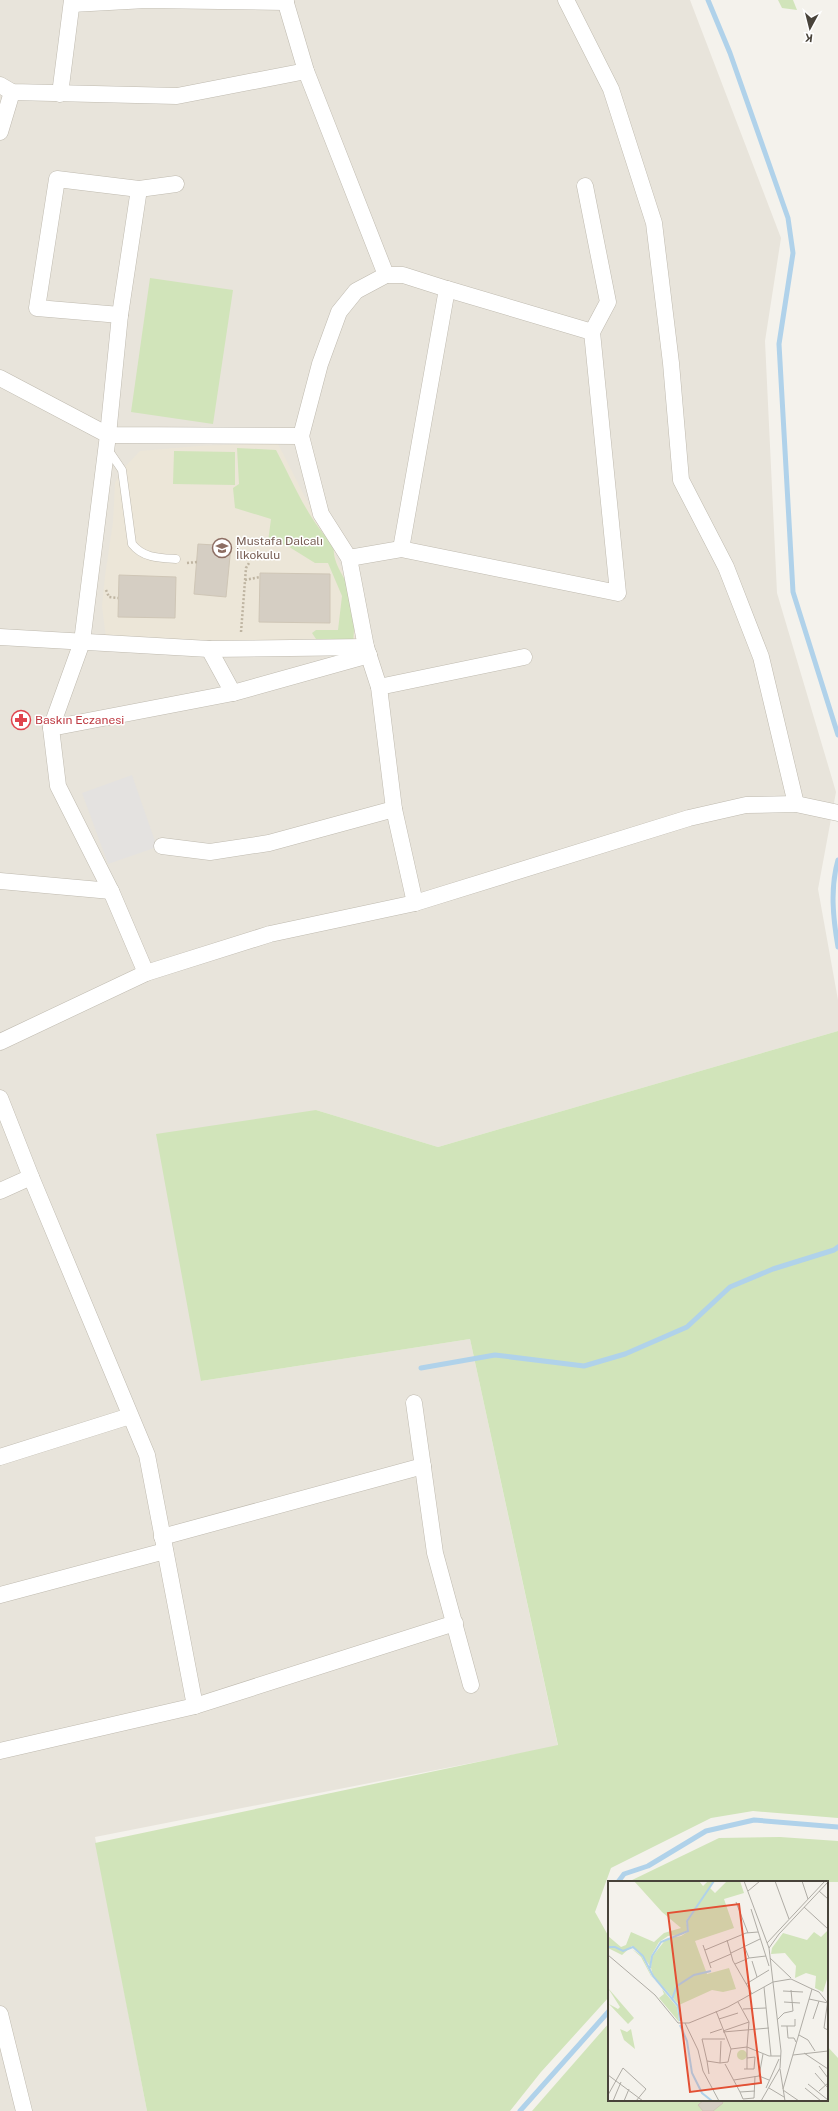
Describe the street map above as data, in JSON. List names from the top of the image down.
{
  "places": {
    "school or university": ["Mustafa Dalcalı İlkokulu"],
    "pharmacy": ["Baskın Eczanesi"]
  },
  "north": "bottom"
}
